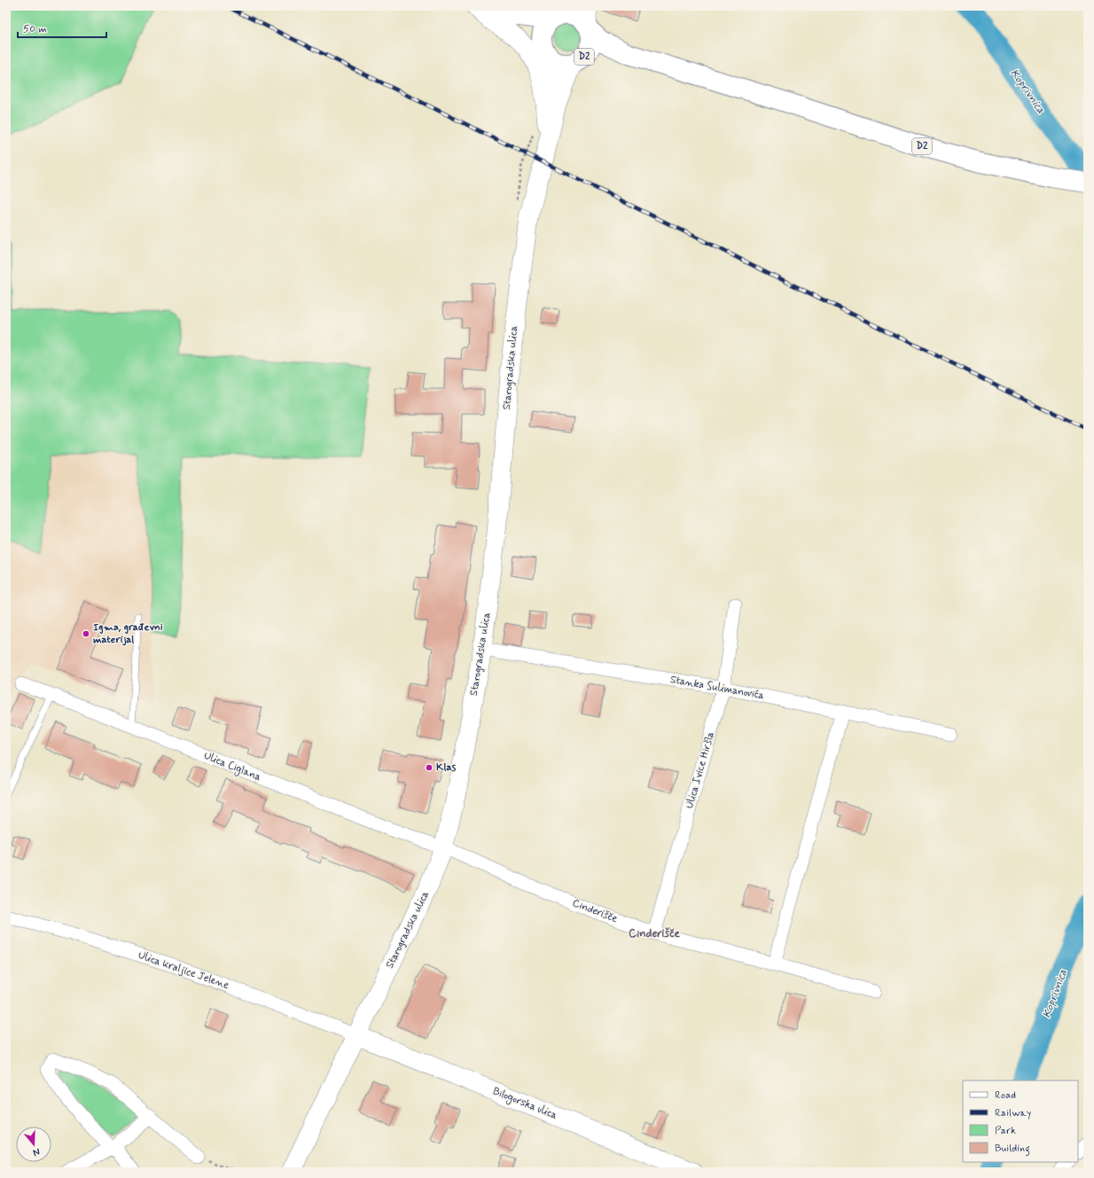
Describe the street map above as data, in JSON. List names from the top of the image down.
{
  "streets": {
    "main road": ["D2", "Starogradska ulica", "Bilogorska ulica"],
    "street": [
      "Stanka Sulimanovića",
      "Ulica Ciglana",
      "Ulica Ivice Hiršla",
      "Cinderišče",
      "Ulica kraljice Jelene"
    ]
  },
  "crossings": [
    ["D2", "Starogradska ulica"],
    ["Starogradska ulica", "Stanka Sulimanovića"],
    ["Starogradska ulica", "Ulica Ciglana"],
    ["Starogradska ulica", "Cinderišče"],
    ["Starogradska ulica", "Ulica kraljice Jelene"],
    ["Starogradska ulica", "Bilogorska ulica"],
    ["Stanka Sulimanovića", "Ulica Ivice Hiršla"],
    ["Ulica Ciglana", "Cinderišče"],
    ["Ulica Ivice Hiršla", "Cinderišče"],
    ["Ulica kraljice Jelene", "Bilogorska ulica"]
  ],
  "districts": ["Cinderišče"],
  "water": ["Koprivnica"],
  "places": ["Igma, građevni materijal", "Klas"],
  "legend": [
    "Road",
    "Railway",
    "Park",
    "Building"
  ],
  "scale_bar": "50 m",
  "north": "bottom"
}
